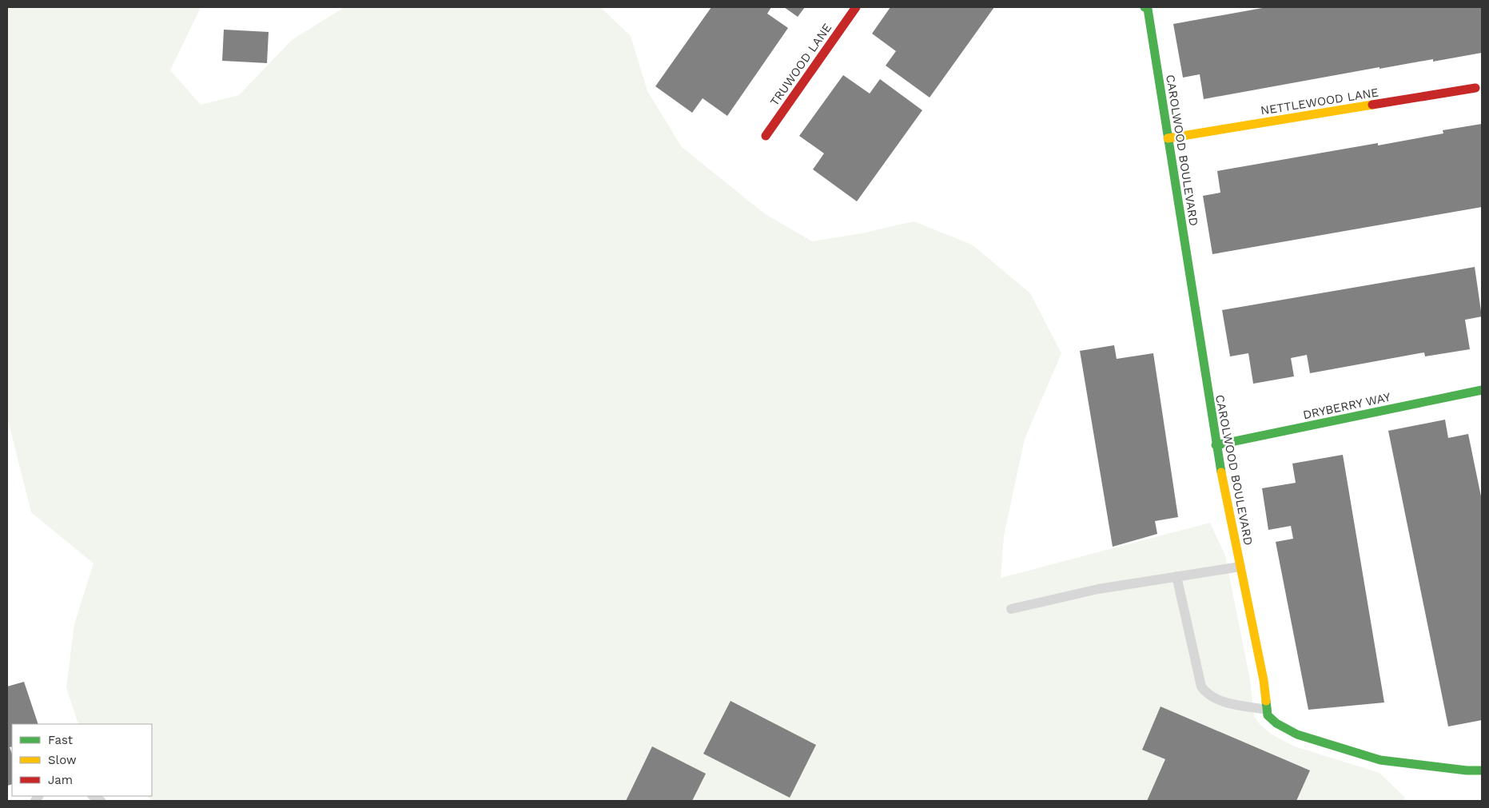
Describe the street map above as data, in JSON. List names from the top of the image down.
{
  "streets": {
    "street": [
      "TRUWOOD LANE",
      "NETTLEWOOD LANE",
      "CAROLWOOD BOULEVARD",
      "DRYBERRY WAY"
    ]
  },
  "crossings": [
    ["NETTLEWOOD LANE", "CAROLWOOD BOULEVARD"],
    ["CAROLWOOD BOULEVARD", "DRYBERRY WAY"]
  ],
  "legend": ["Fast", "Slow", "Jam"]
}
